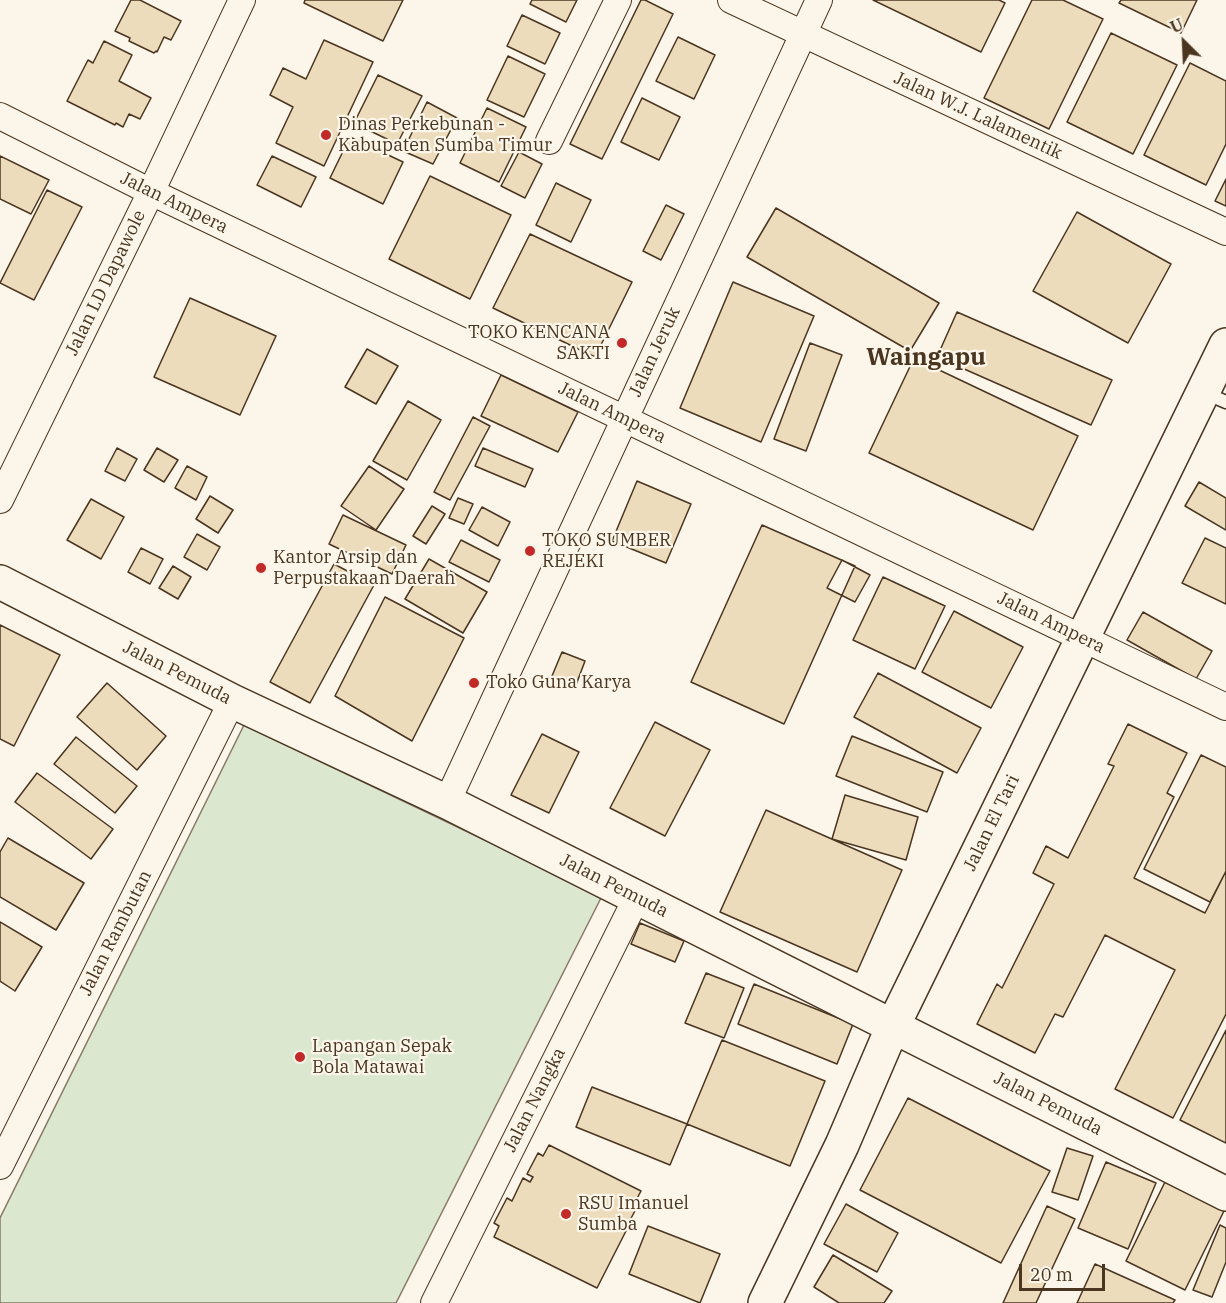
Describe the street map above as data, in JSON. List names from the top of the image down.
{
  "streets": {
    "street": [
      "Jalan W.J. Lalamentik",
      "Jalan Ampera",
      "Jalan LD Dapawole",
      "Jalan Jeruk",
      "Jalan Pemuda",
      "Jalan El Tari",
      "Jalan Rambutan",
      "Jalan Nangka"
    ]
  },
  "crossings": [
    ["Jalan W.J. Lalamentik", "Jalan Jeruk"],
    ["Jalan Ampera", "Jalan LD Dapawole"],
    ["Jalan Ampera", "Jalan Jeruk"],
    ["Jalan Ampera", "Jalan El Tari"],
    ["Jalan Jeruk", "Jalan Pemuda"],
    ["Jalan Pemuda", "Jalan El Tari"],
    ["Jalan Pemuda", "Jalan Rambutan"],
    ["Jalan Pemuda", "Jalan Nangka"]
  ],
  "districts": ["Waingapu"],
  "places": [
    "Dinas Perkebunan - Kabupaten Sumba Timur",
    "TOKO KENCANA SAKTI",
    "TOKO SUMBER REJEKI",
    "Kantor Arsip dan Perpustakaan Daerah",
    "Toko Guna Karya",
    "Lapangan Sepak Bola Matawai",
    "RSU Imanuel Sumba"
  ],
  "scale_bar": "20 m",
  "north": "top left"
}
